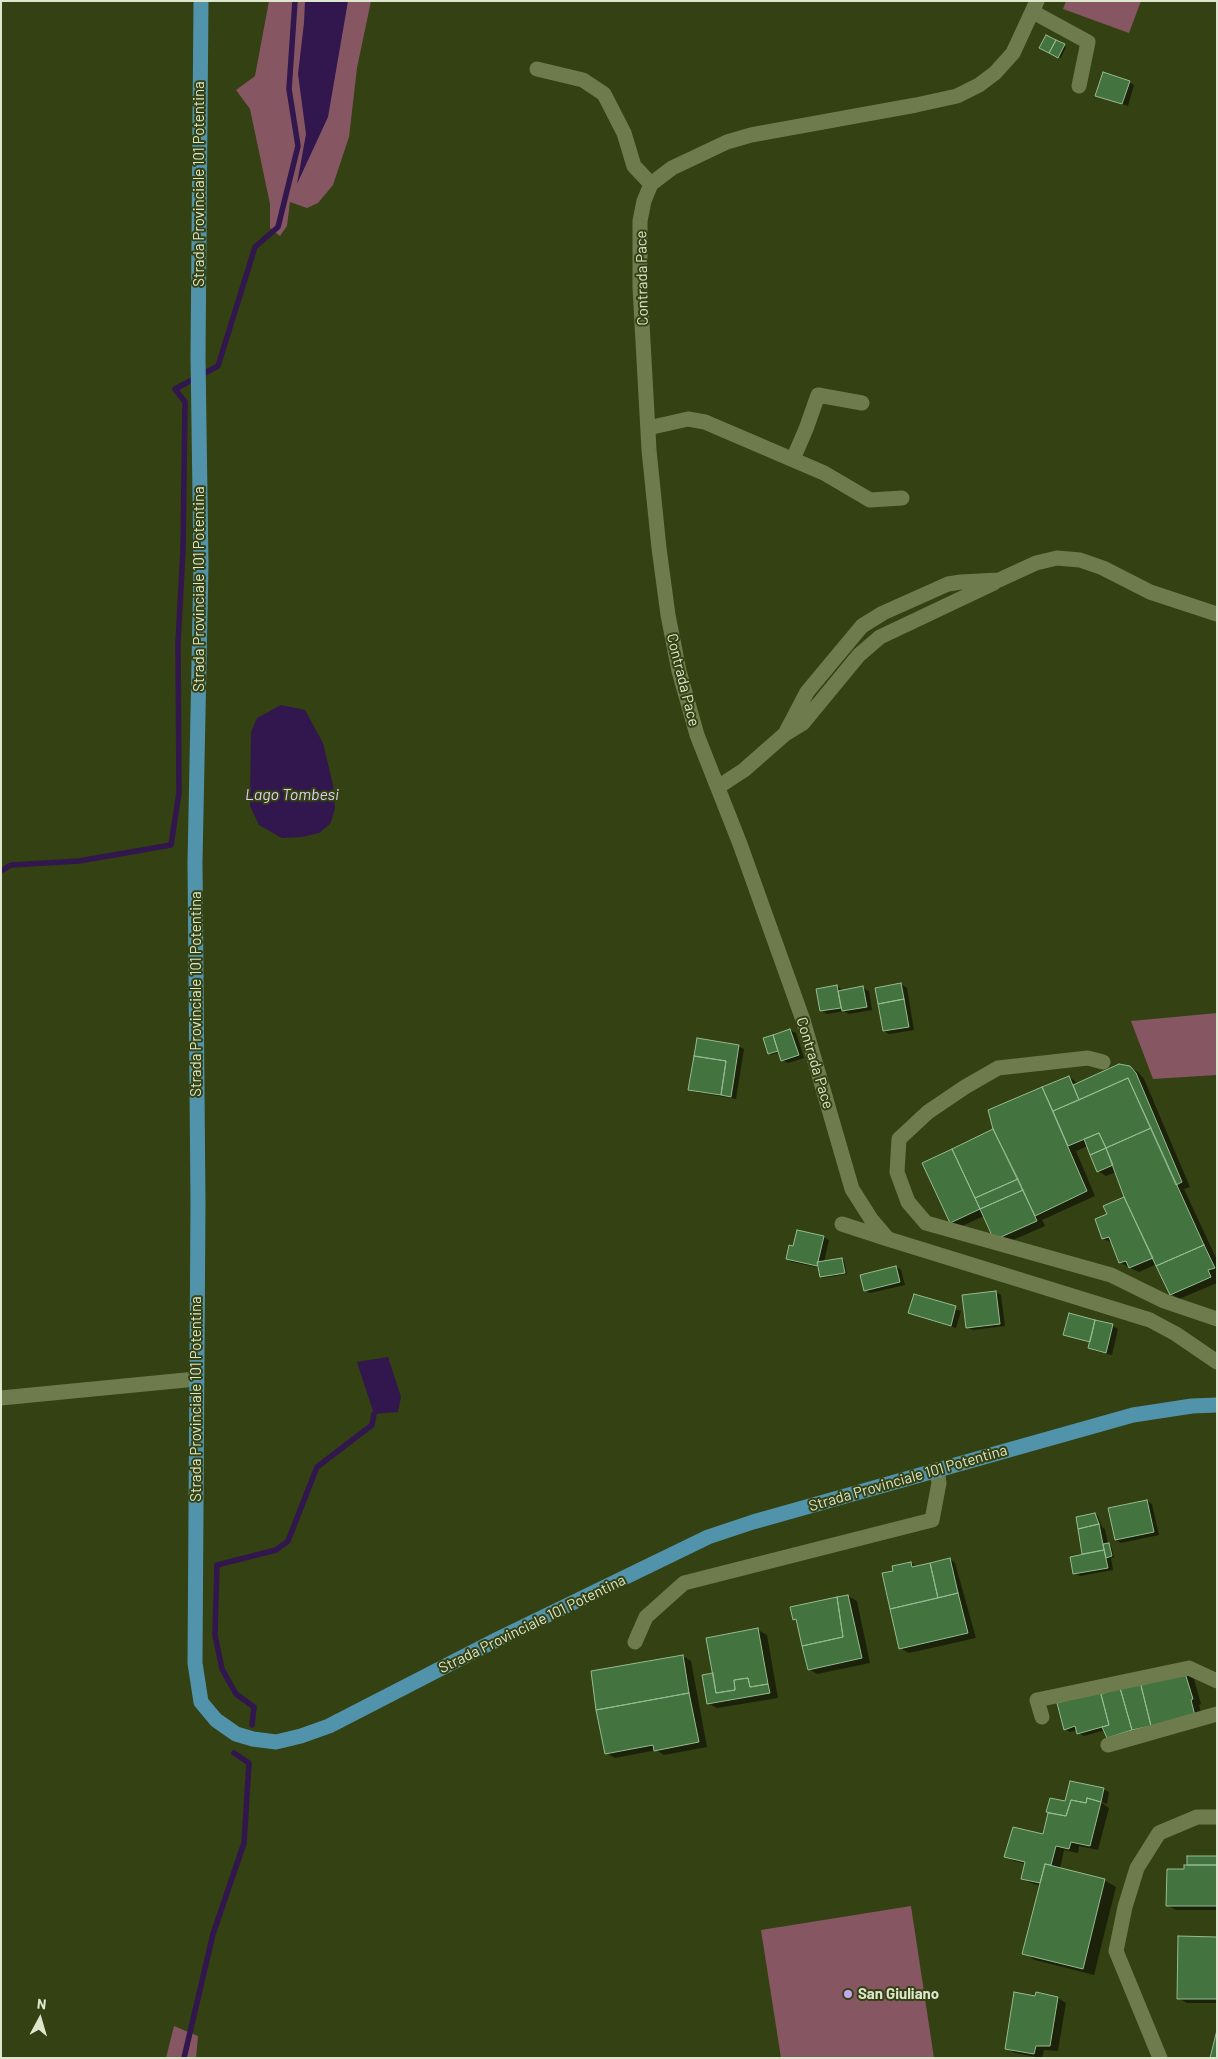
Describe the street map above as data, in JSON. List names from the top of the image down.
{
  "streets": {
    "main road": ["Strada Provinciale 101 Potentina"],
    "street": ["Contrada Pace"]
  },
  "water": ["Lago Tombesi"],
  "places": ["San Giuliano"],
  "north": "top"
}
